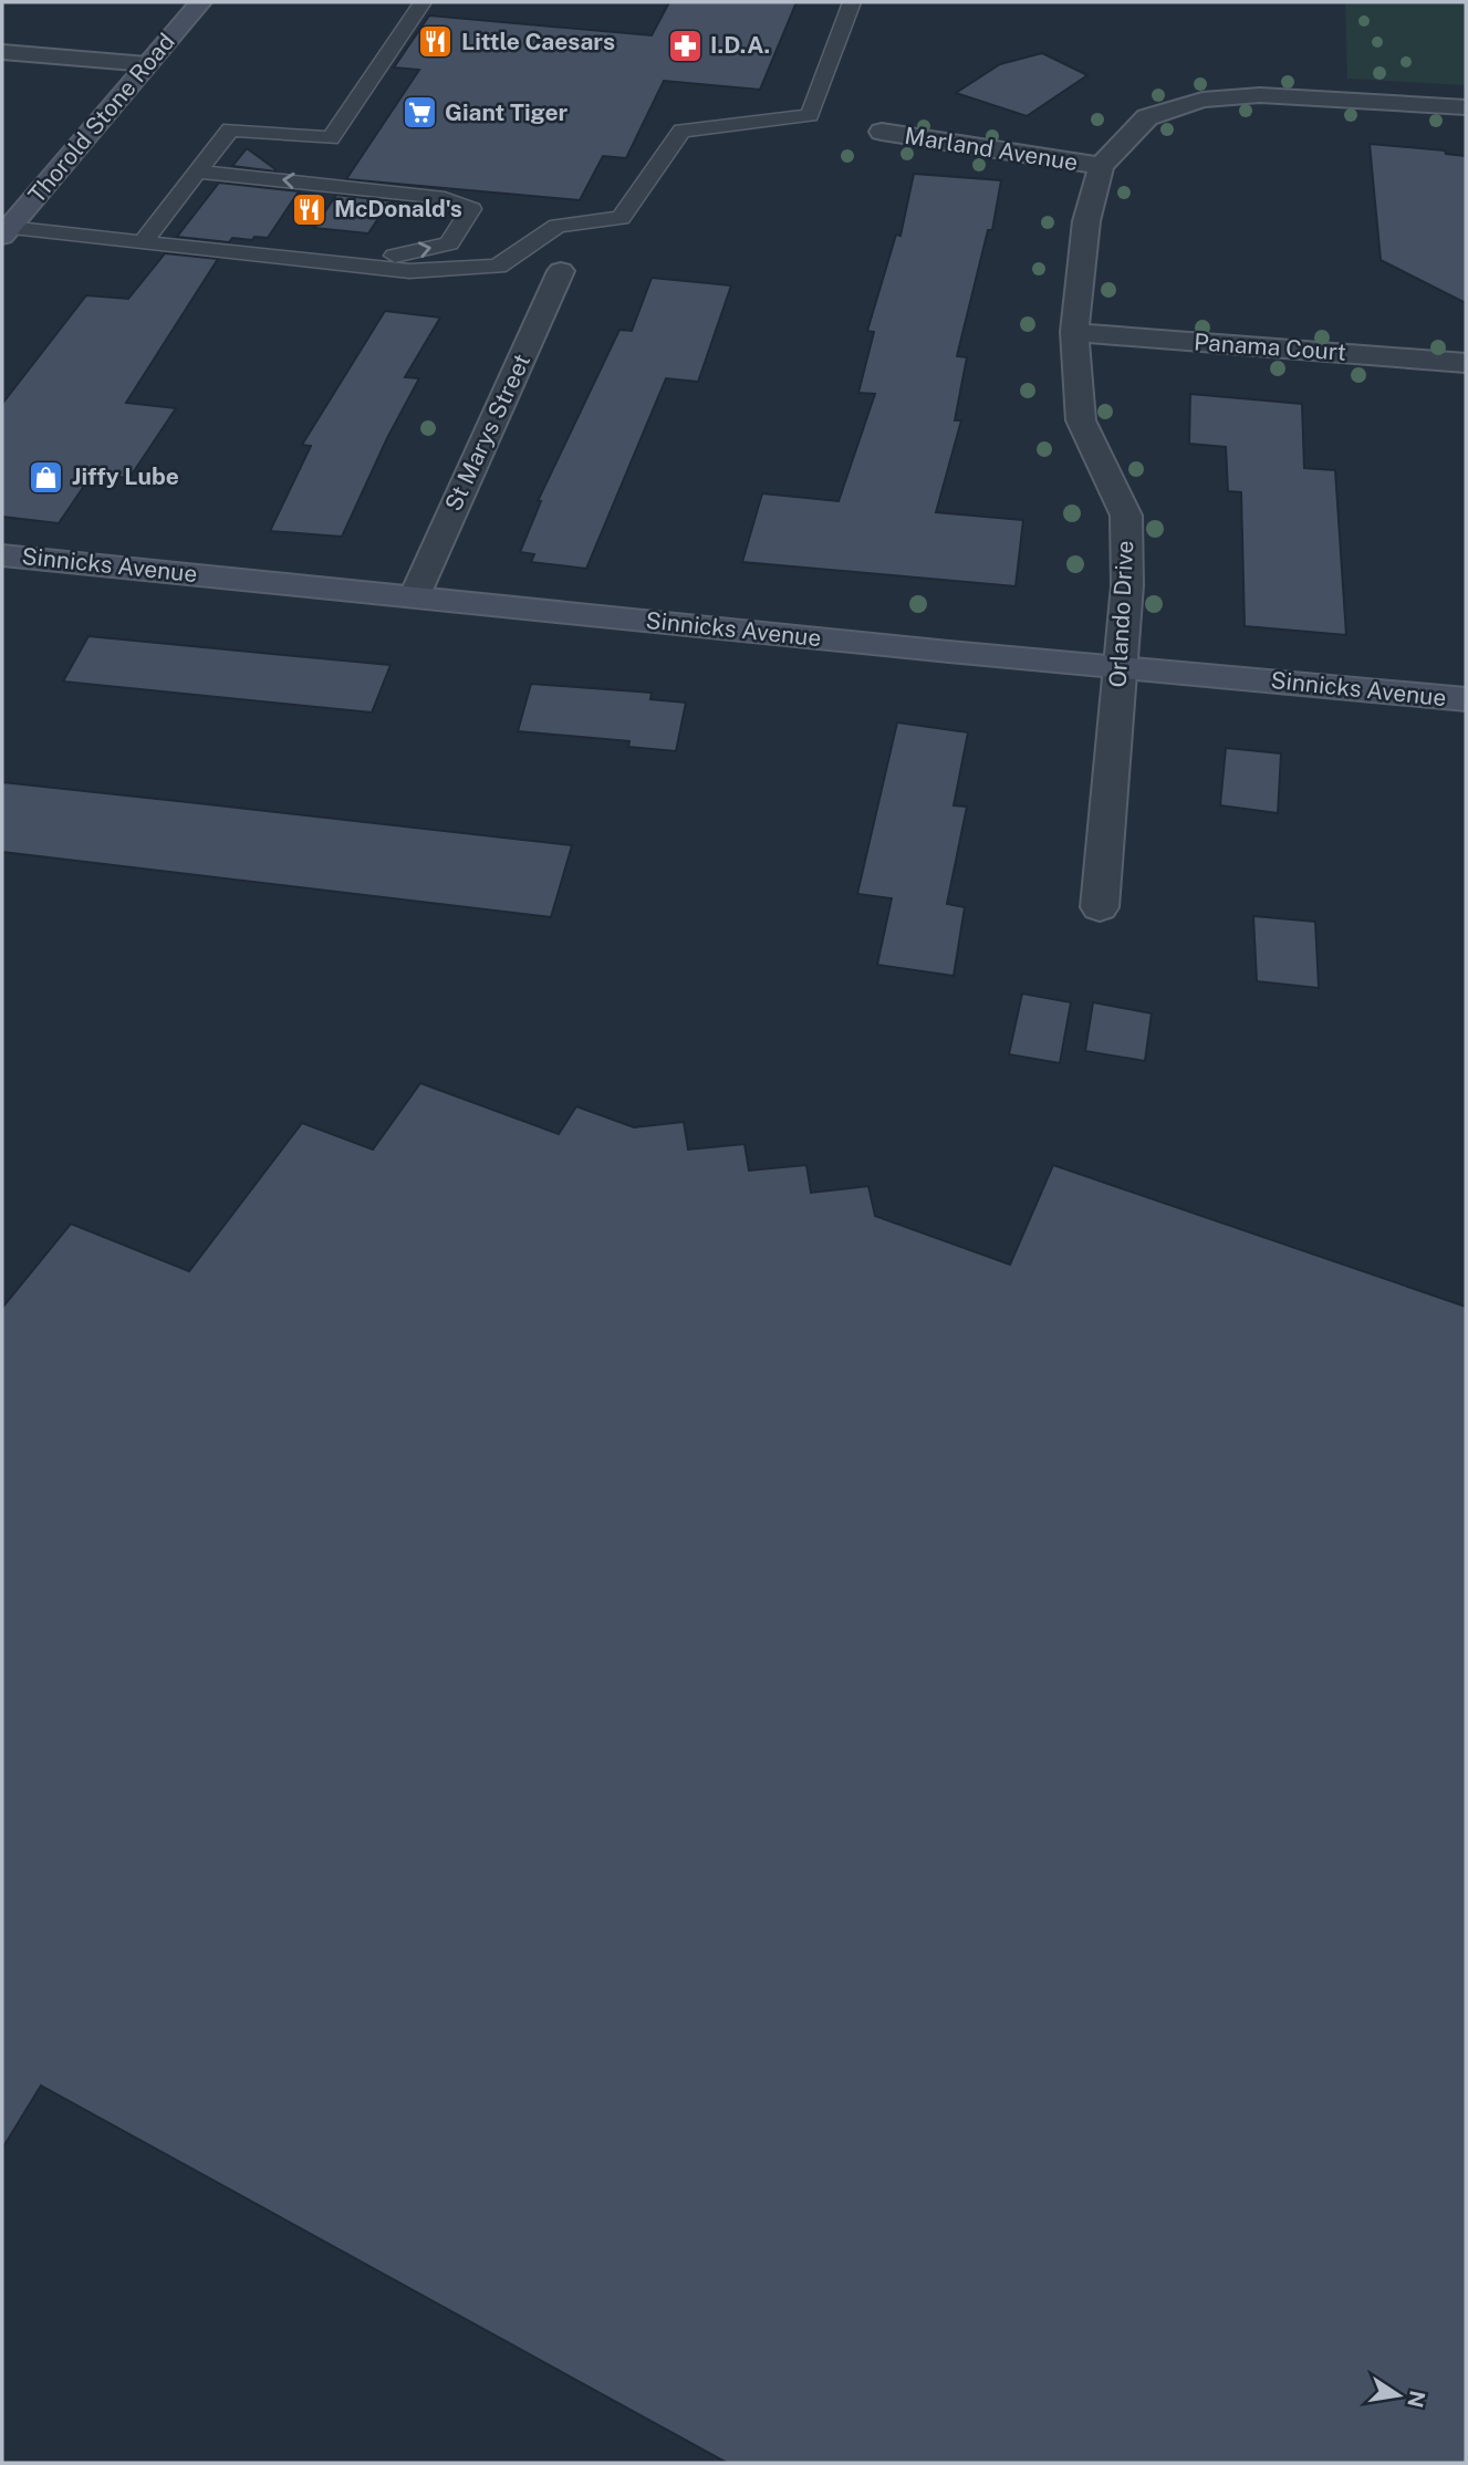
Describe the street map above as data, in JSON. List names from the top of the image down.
{
  "streets": {
    "street": [
      "Thorold Stone Road",
      "Marland Avenue",
      "Panama Court",
      "St Marys Street",
      "Sinnicks Avenue",
      "Orlando Drive"
    ]
  },
  "crossings": [
    ["Marland Avenue", "Orlando Drive"],
    ["Panama Court", "Orlando Drive"],
    ["St Marys Street", "Sinnicks Avenue"],
    ["Sinnicks Avenue", "Orlando Drive"]
  ],
  "places": {
    "restaurant": ["Little Caesars", "McDonald's"],
    "pharmacy": ["I.D.A."],
    "supermarket": ["Giant Tiger"],
    "shop": ["Jiffy Lube"]
  },
  "north": "right"
}
